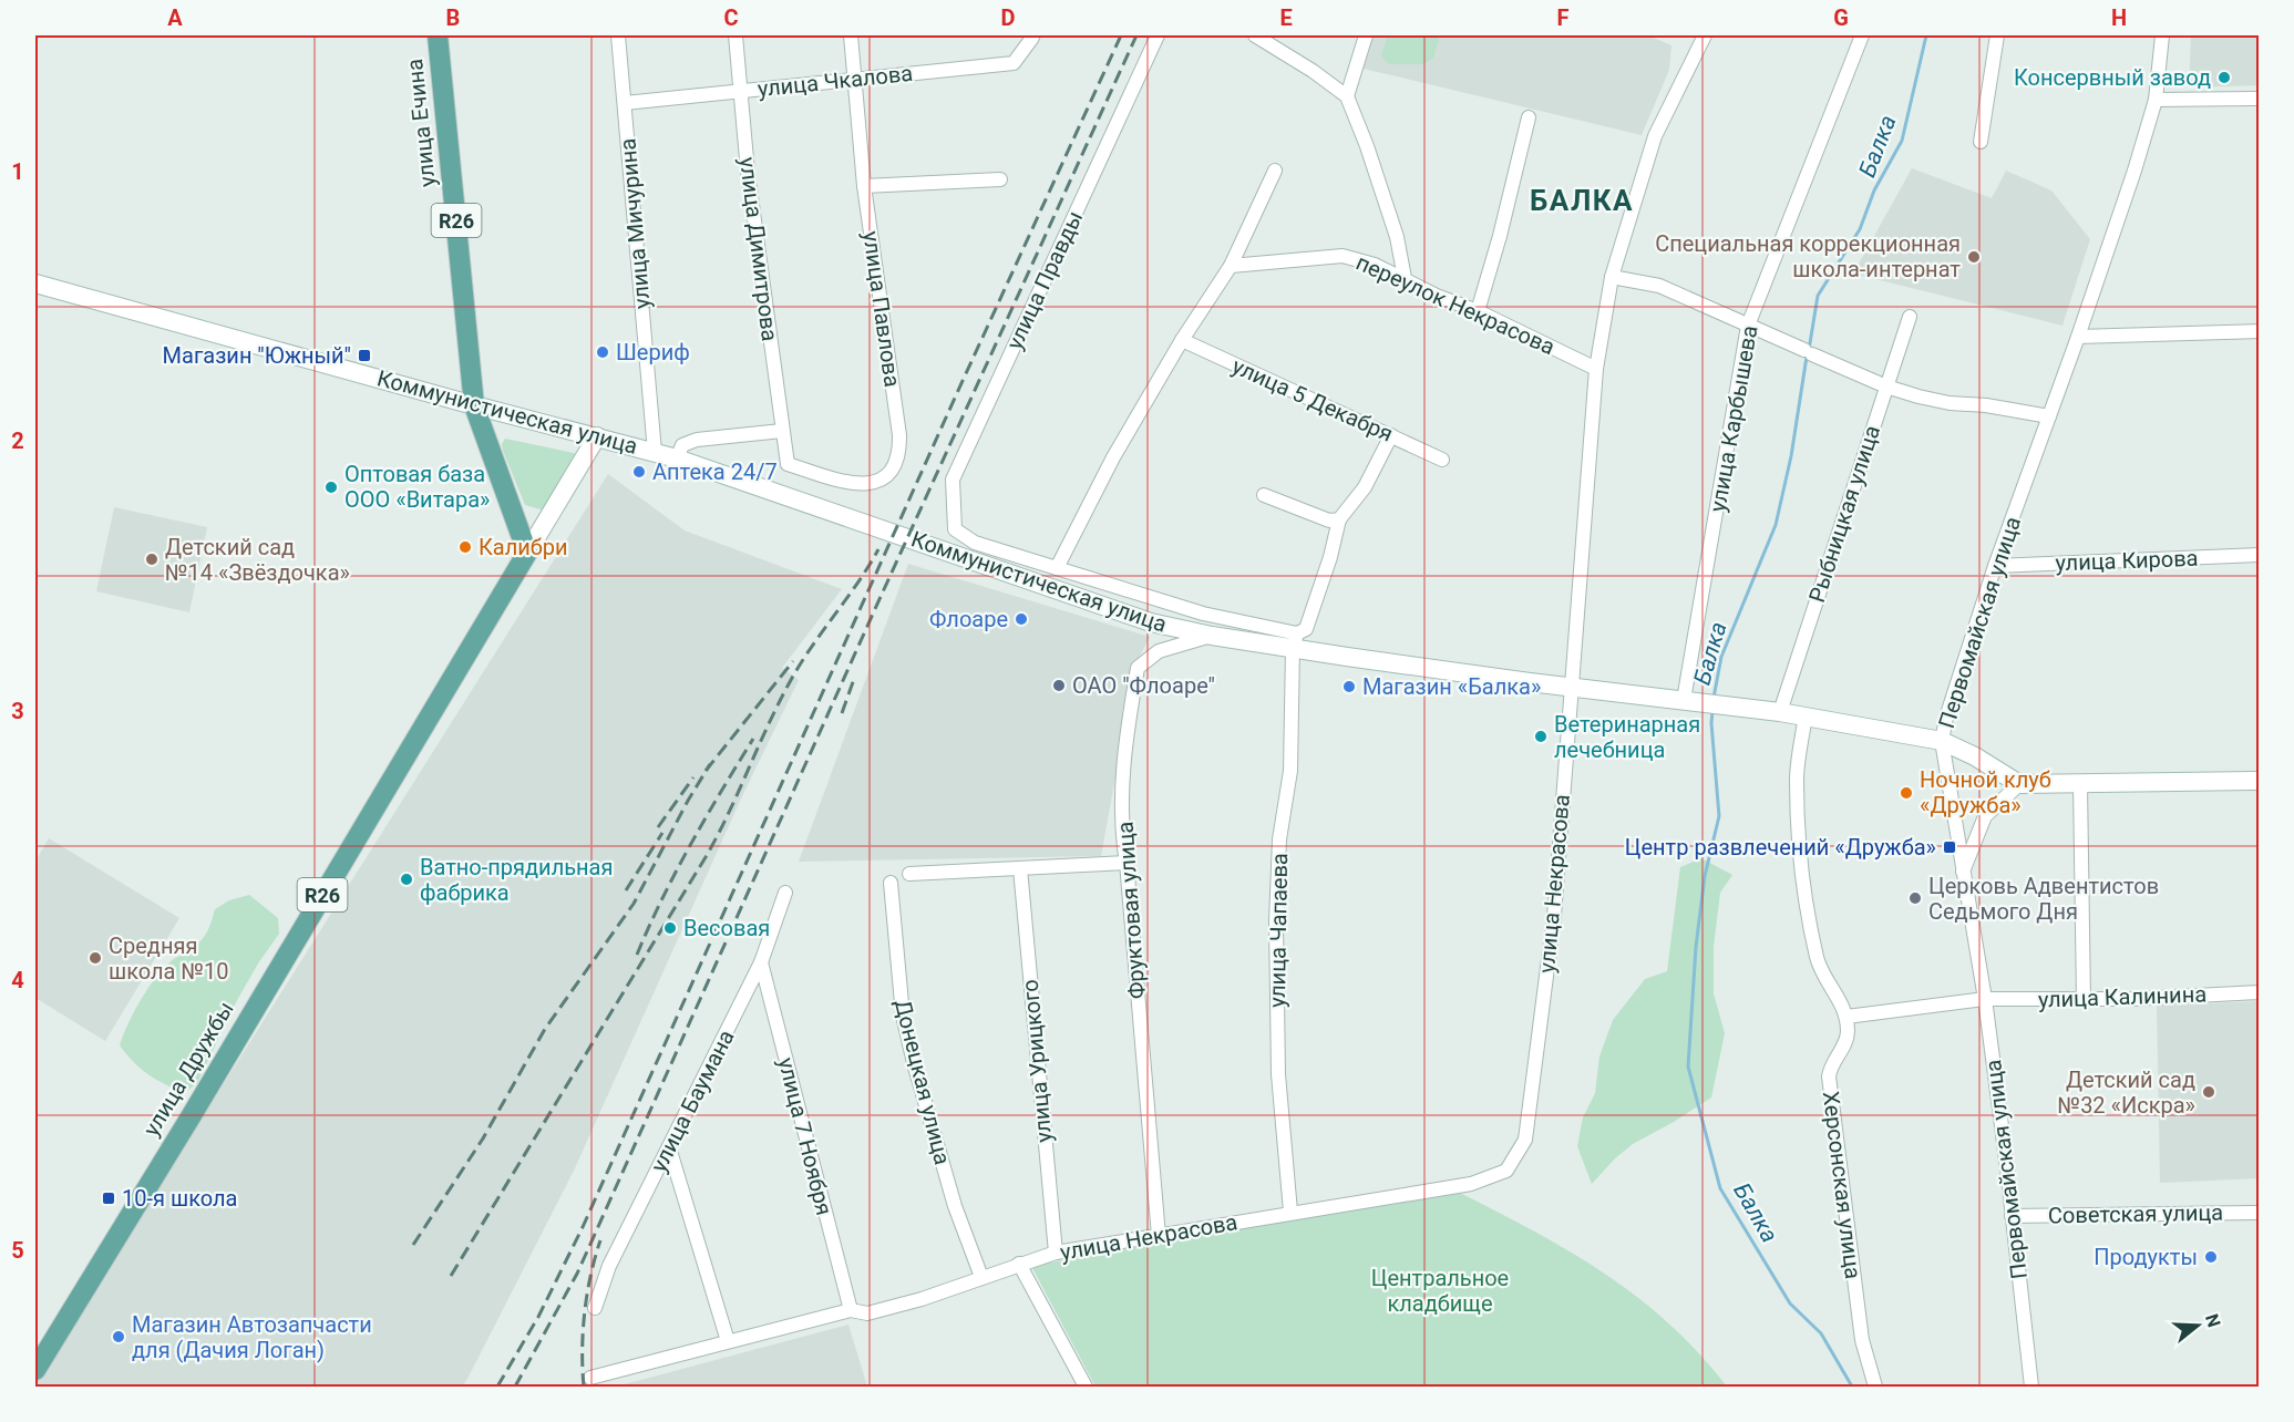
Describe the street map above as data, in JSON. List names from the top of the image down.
{
  "streets": {
    "main road": [
      "улица Ечина",
      "R26",
      "Коммунистическая улица",
      "улица Дружбы"
    ],
    "street": [
      "улица Чкалова",
      "улица Мичурина",
      "улица Димитрова",
      "улица Правды",
      "переулок Некрасова",
      "улица Павлова",
      "улица 5 Декабря",
      "улица Карбышева",
      "Рыбницкая улица",
      "улица Кирова",
      "Первомайская улица",
      "улица Некрасова",
      "Фруктовая улица",
      "улица Чапаева",
      "улица Калинина",
      "улица Урицкого",
      "Донецкая улица",
      "улица Баумана",
      "улица 7 Ноября",
      "Херсонская улица",
      "Советская улица"
    ]
  },
  "crossings": [
    ["улица Чкалова", "улица Мичурина"],
    ["улица Чкалова", "улица Димитрова"],
    ["улица Чкалова", "улица Павлова"],
    ["улица Ечина", "R26"],
    ["улица Ечина", "Коммунистическая улица"],
    ["R26", "Коммунистическая улица"],
    ["R26", "улица Дружбы"],
    ["улица Мичурина", "Коммунистическая улица"],
    ["улица Димитрова", "улица Павлова"],
    ["переулок Некрасова", "улица Некрасова"],
    ["Коммунистическая улица", "улица Карбышева"],
    ["Коммунистическая улица", "Рыбницкая улица"],
    ["Коммунистическая улица", "Первомайская улица"],
    ["Коммунистическая улица", "улица Некрасова"],
    ["Коммунистическая улица", "Фруктовая улица"],
    ["Коммунистическая улица", "улица Чапаева"],
    ["Коммунистическая улица", "улица Дружбы"],
    ["улица Кирова", "Первомайская улица"],
    ["Первомайская улица", "улица Калинина"],
    ["Первомайская улица", "Советская улица"],
    ["улица Некрасова", "Фруктовая улица"],
    ["улица Некрасова", "улица Чапаева"],
    ["улица Некрасова", "улица Урицкого"],
    ["улица Некрасова", "Донецкая улица"],
    ["улица Некрасова", "улица 7 Ноября"],
    ["улица Калинина", "Херсонская улица"],
    ["улица Баумана", "улица 7 Ноября"]
  ],
  "districts": ["БАЛКА"],
  "water": ["Балка"],
  "parks": ["Центральное кладбище"],
  "places": {
    "other": [
      "Консервный завод",
      "Специальная коррекционная школа-интернат",
      "Шериф",
      "Аптека 24/7",
      "Оптовая база ООО «Витара»",
      "Калибри",
      "Детский сад №14 «Звёздочка»",
      "Флоаре",
      "ОАО \"Флоаре\"",
      "Магазин «Балка»",
      "Ветеринарная лечебница",
      "Ночной клуб «Дружба»",
      "Ватно-прядильная фабрика",
      "Церковь Адвентистов Седьмого Дня",
      "Весовая",
      "Средняя школа №10",
      "Детский сад №32 «Искра»",
      "Продукты",
      "Магазин Автозапчасти для (Дачия Логан)"
    ],
    "transit": ["Магазин \"Южный\"", "Центр развлечений «Дружба»", "10-я школа"]
  },
  "north": "right",
  "grid": {
    "columns": [
      "A",
      "B",
      "C",
      "D",
      "E",
      "F",
      "G",
      "H"
    ],
    "rows": [
      "1",
      "2",
      "3",
      "4",
      "5"
    ]
  }
}
